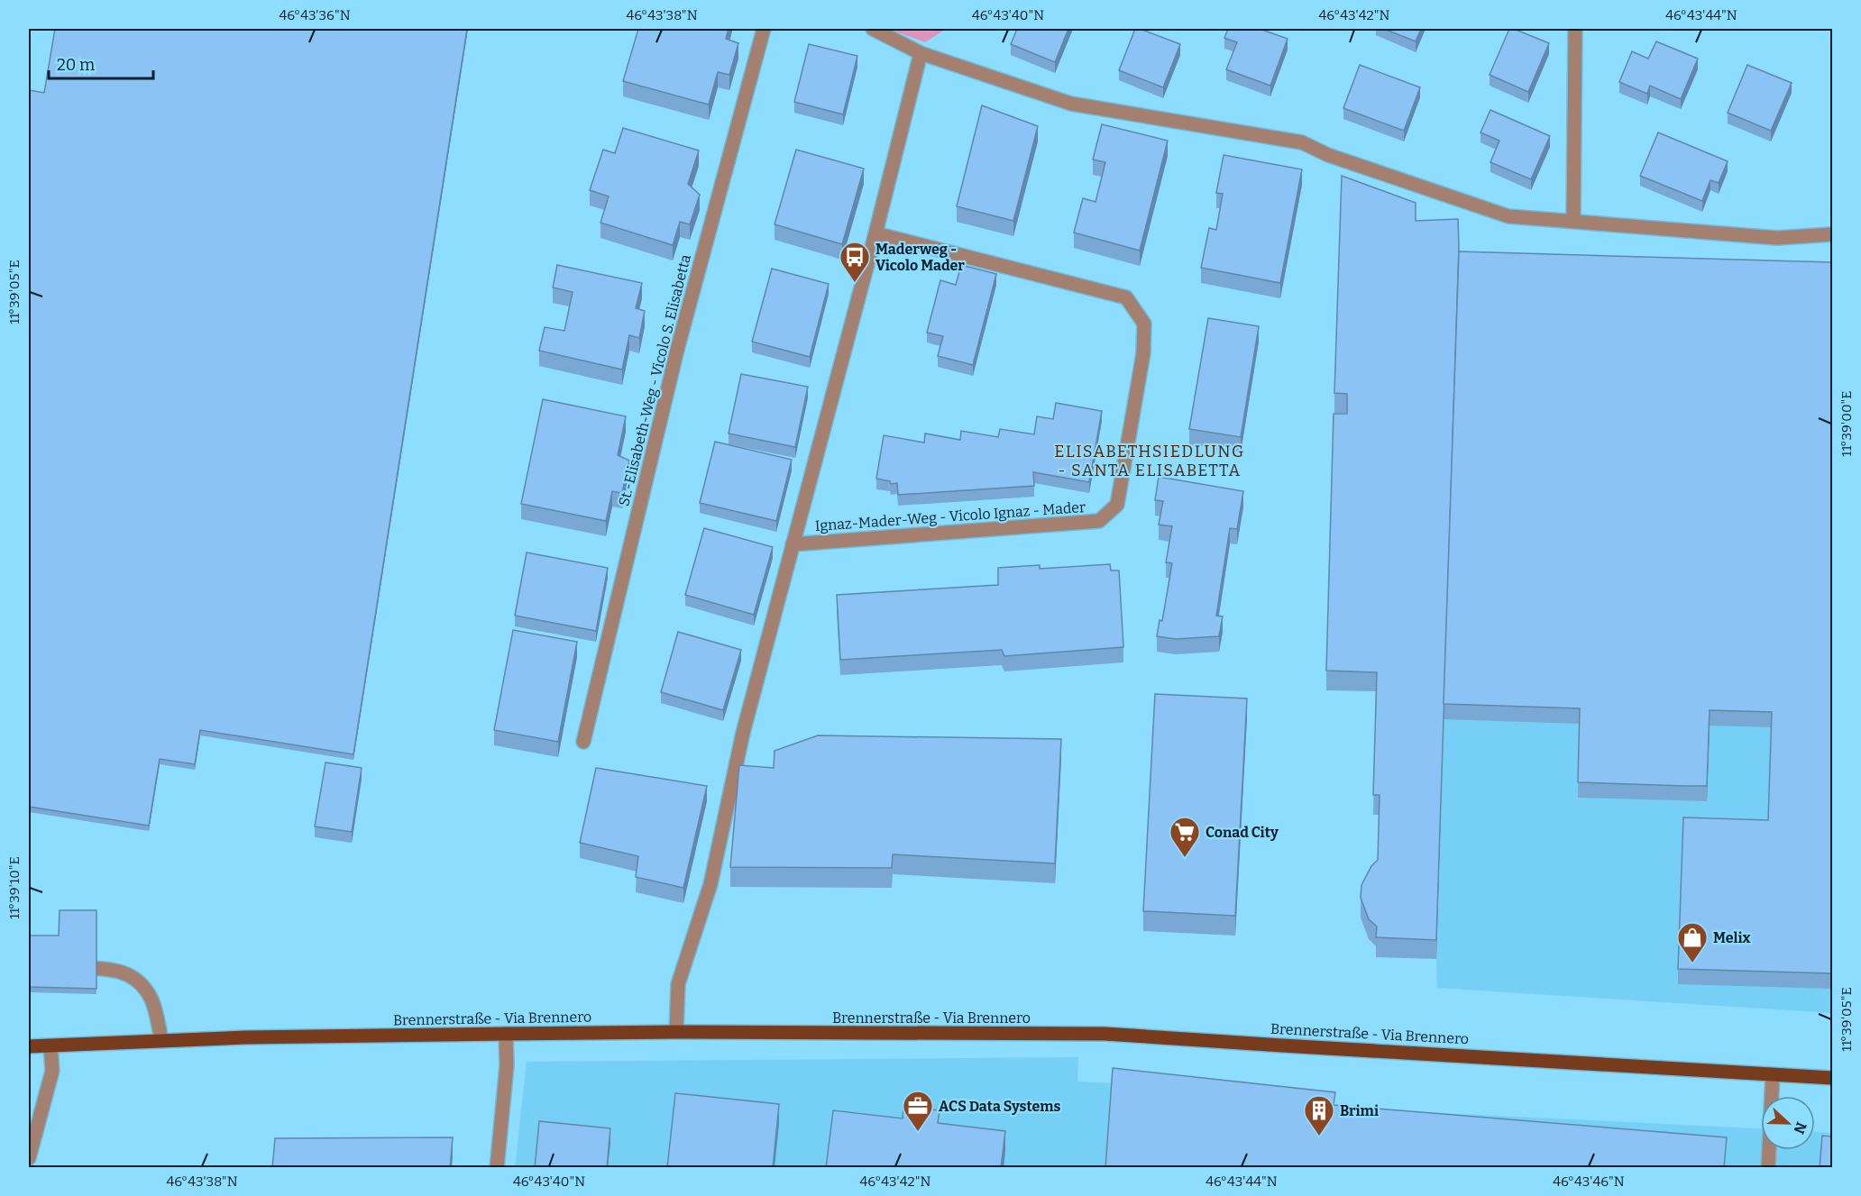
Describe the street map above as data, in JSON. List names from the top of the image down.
{
  "streets": {
    "main road": ["Brennerstraße - Via Brennero"],
    "street": ["St.-Elisabeth-Weg - Vicolo S. Elisabetta", "Ignaz-Mader-Weg - Vicolo Ignaz - Mader"]
  },
  "crossings": [
    ["Ignaz-Mader-Weg - Vicolo Ignaz - Mader", "Brennerstraße - Via Brennero"]
  ],
  "districts": ["ELISABETHSIEDLUNG - SANTA ELISABETTA"],
  "places": {
    "bus stop": ["Maderweg - Vicolo Mader"],
    "supermarket": ["Conad City"],
    "shop": ["Melix"],
    "office": ["ACS Data Systems"],
    "building": ["Brimi"]
  },
  "scale_bar": "20 m",
  "north": "right",
  "coordinates": [
    "46°43'36\"N",
    "46°43'38\"N",
    "46°43'40\"N",
    "46°43'42\"N",
    "46°43'44\"N",
    "11°39'05\"E",
    "11°39'00\"E",
    "11°39'10\"E",
    "46°43'46\"N"
  ]
}
